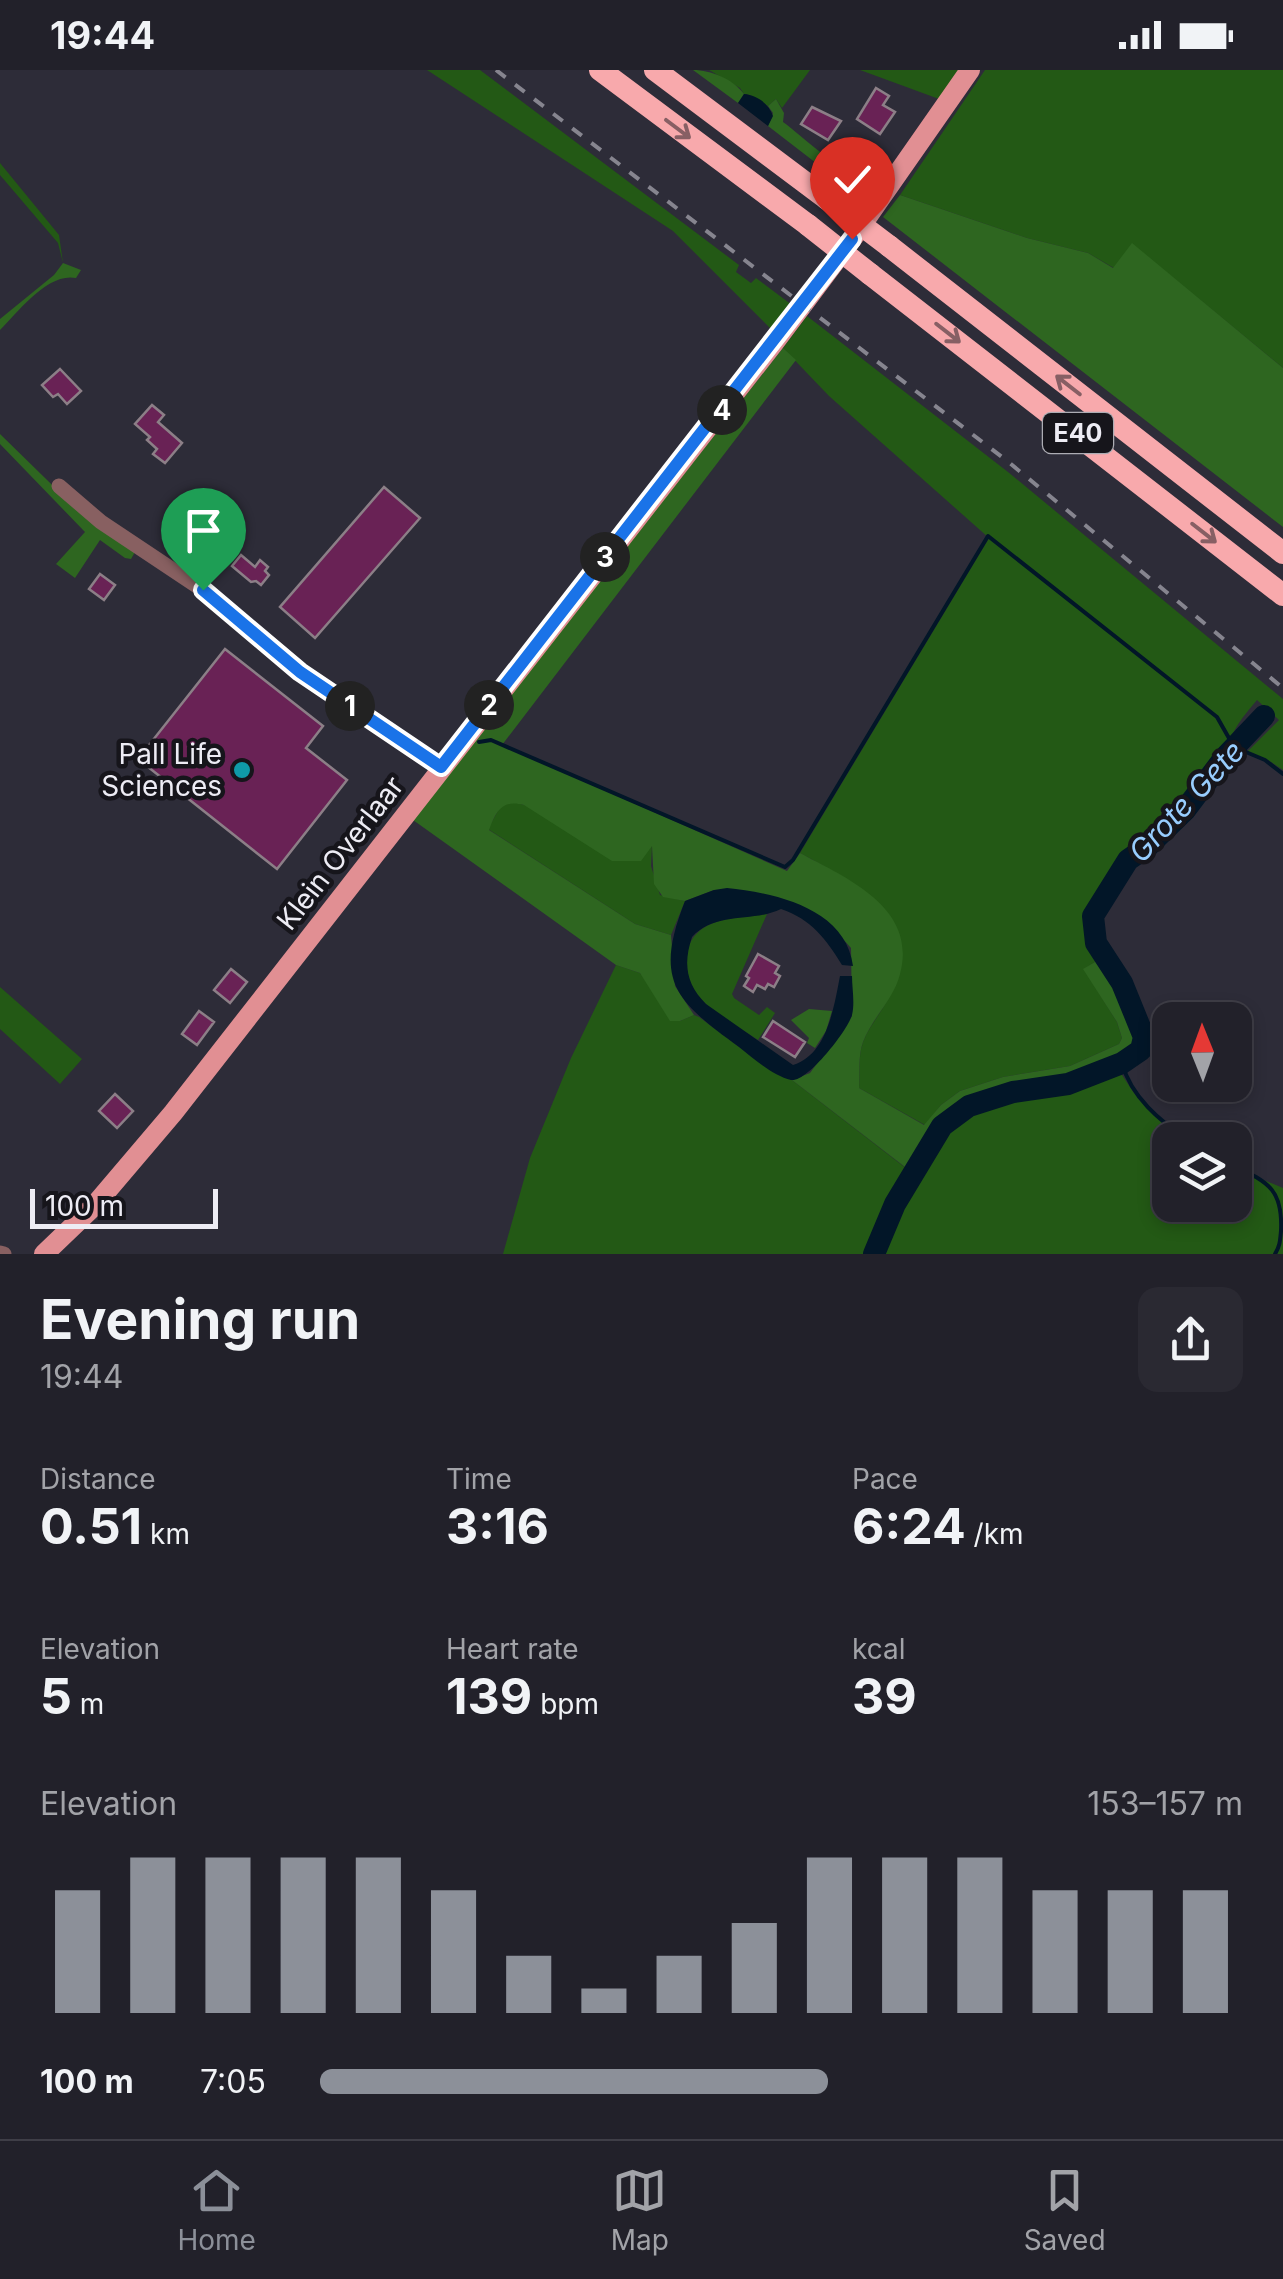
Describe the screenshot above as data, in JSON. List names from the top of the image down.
{
  "streets": {
    "highway": ["E40"],
    "main road": ["Klein Overlaar"]
  },
  "water": ["Grote Gete"],
  "places": ["Pall Life Sciences"],
  "scale_bar": "100 m",
  "north": "top",
  "page": {
    "status": "19:44",
    "pins": [
      "4",
      "3",
      "2",
      "1"
    ],
    "scale": "100 m",
    "heading": ["Evening run", "19:44"],
    "stats": [
      ["Distance", "0.51 km"],
      ["Time", "3:16"],
      ["Pace", "6:24 /km"],
      ["Elevation", "5 m"],
      ["Heart rate", "139 bpm"],
      ["kcal", "39"]
    ],
    "chart": ["Elevation", "153–157 m"],
    "list": [
      {
        "name": "100 m",
        "note": "7:05"
      }
    ],
    "tabs": ["Home", "Map", "Saved"]
  }
}
